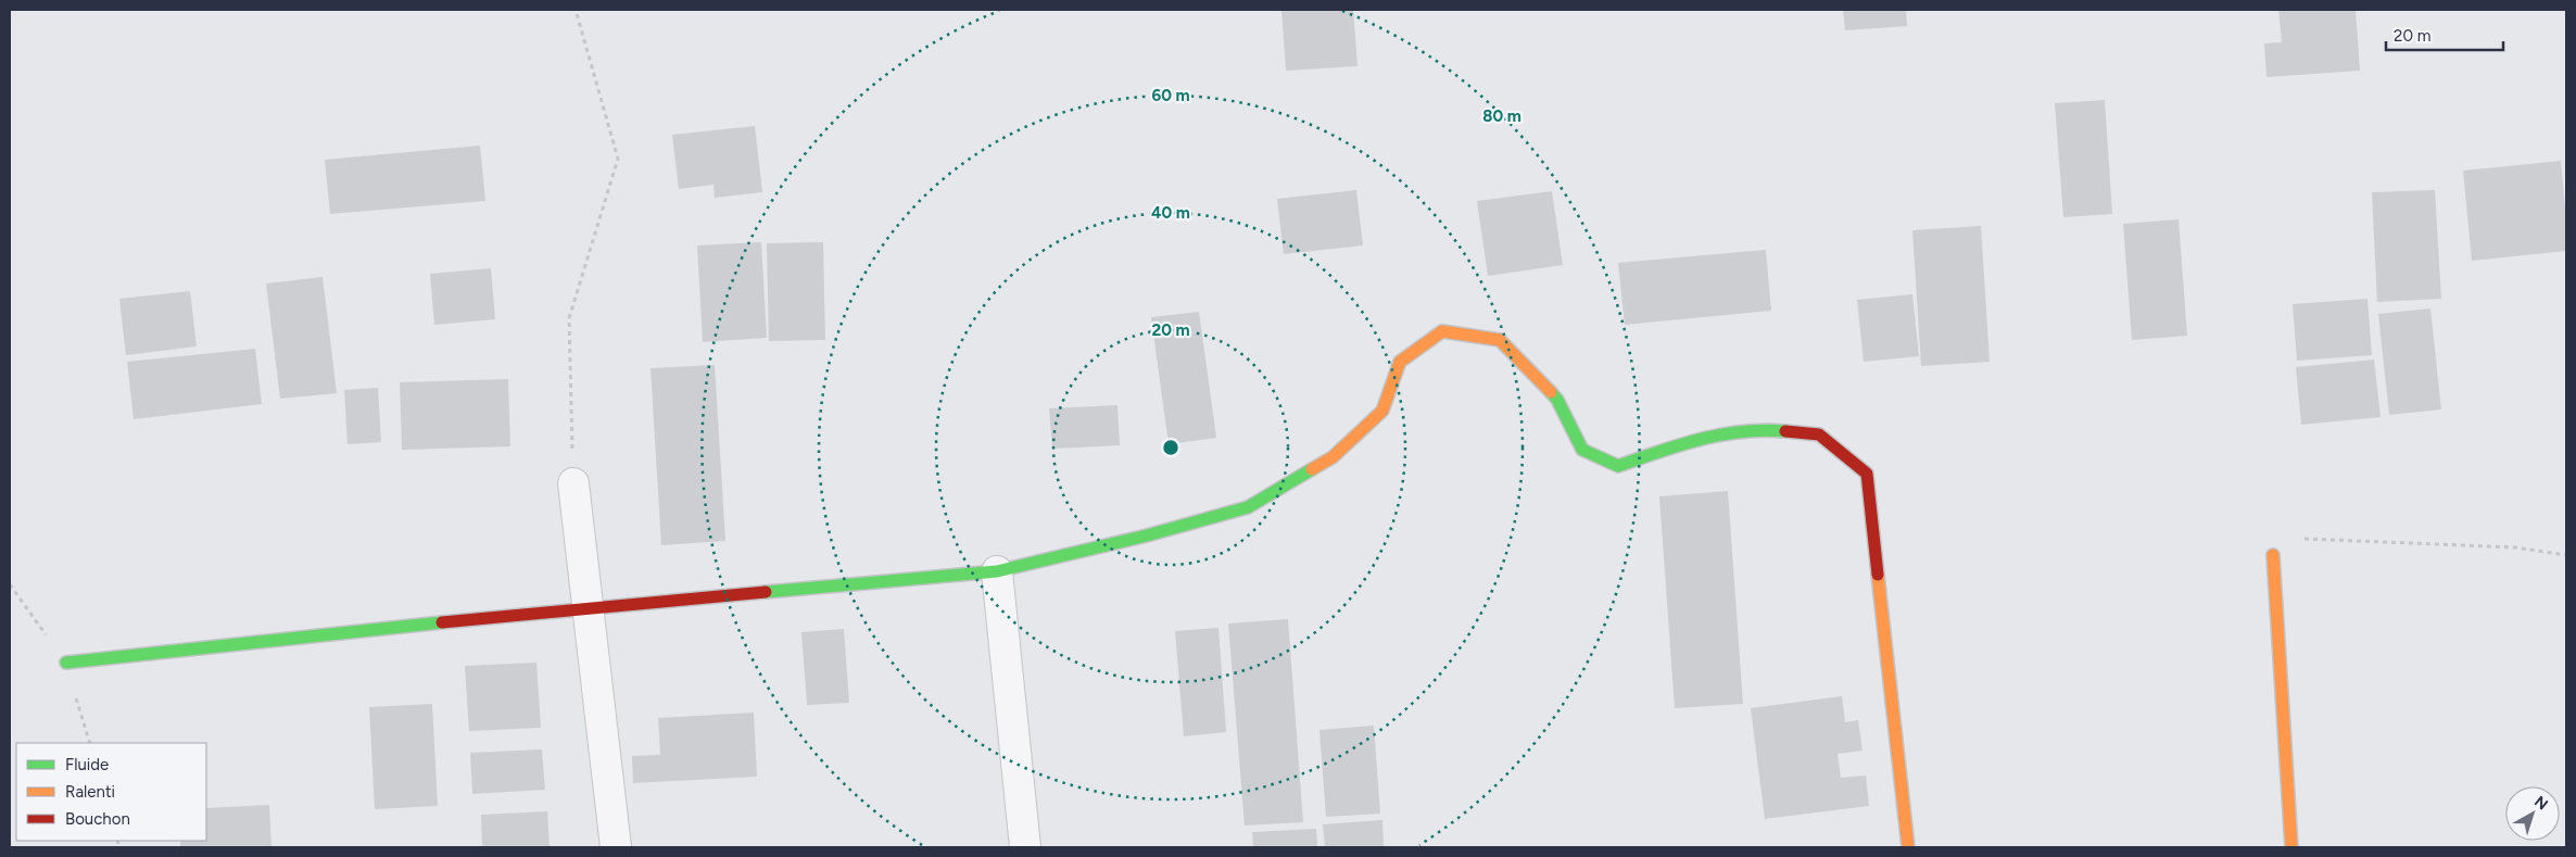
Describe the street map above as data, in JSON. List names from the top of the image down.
{
  "legend": ["Fluide", "Ralenti", "Bouchon"],
  "scale_bar": "20 m",
  "north": "top right",
  "rings": [
    "60 m",
    "80 m",
    "40 m",
    "20 m"
  ]
}
